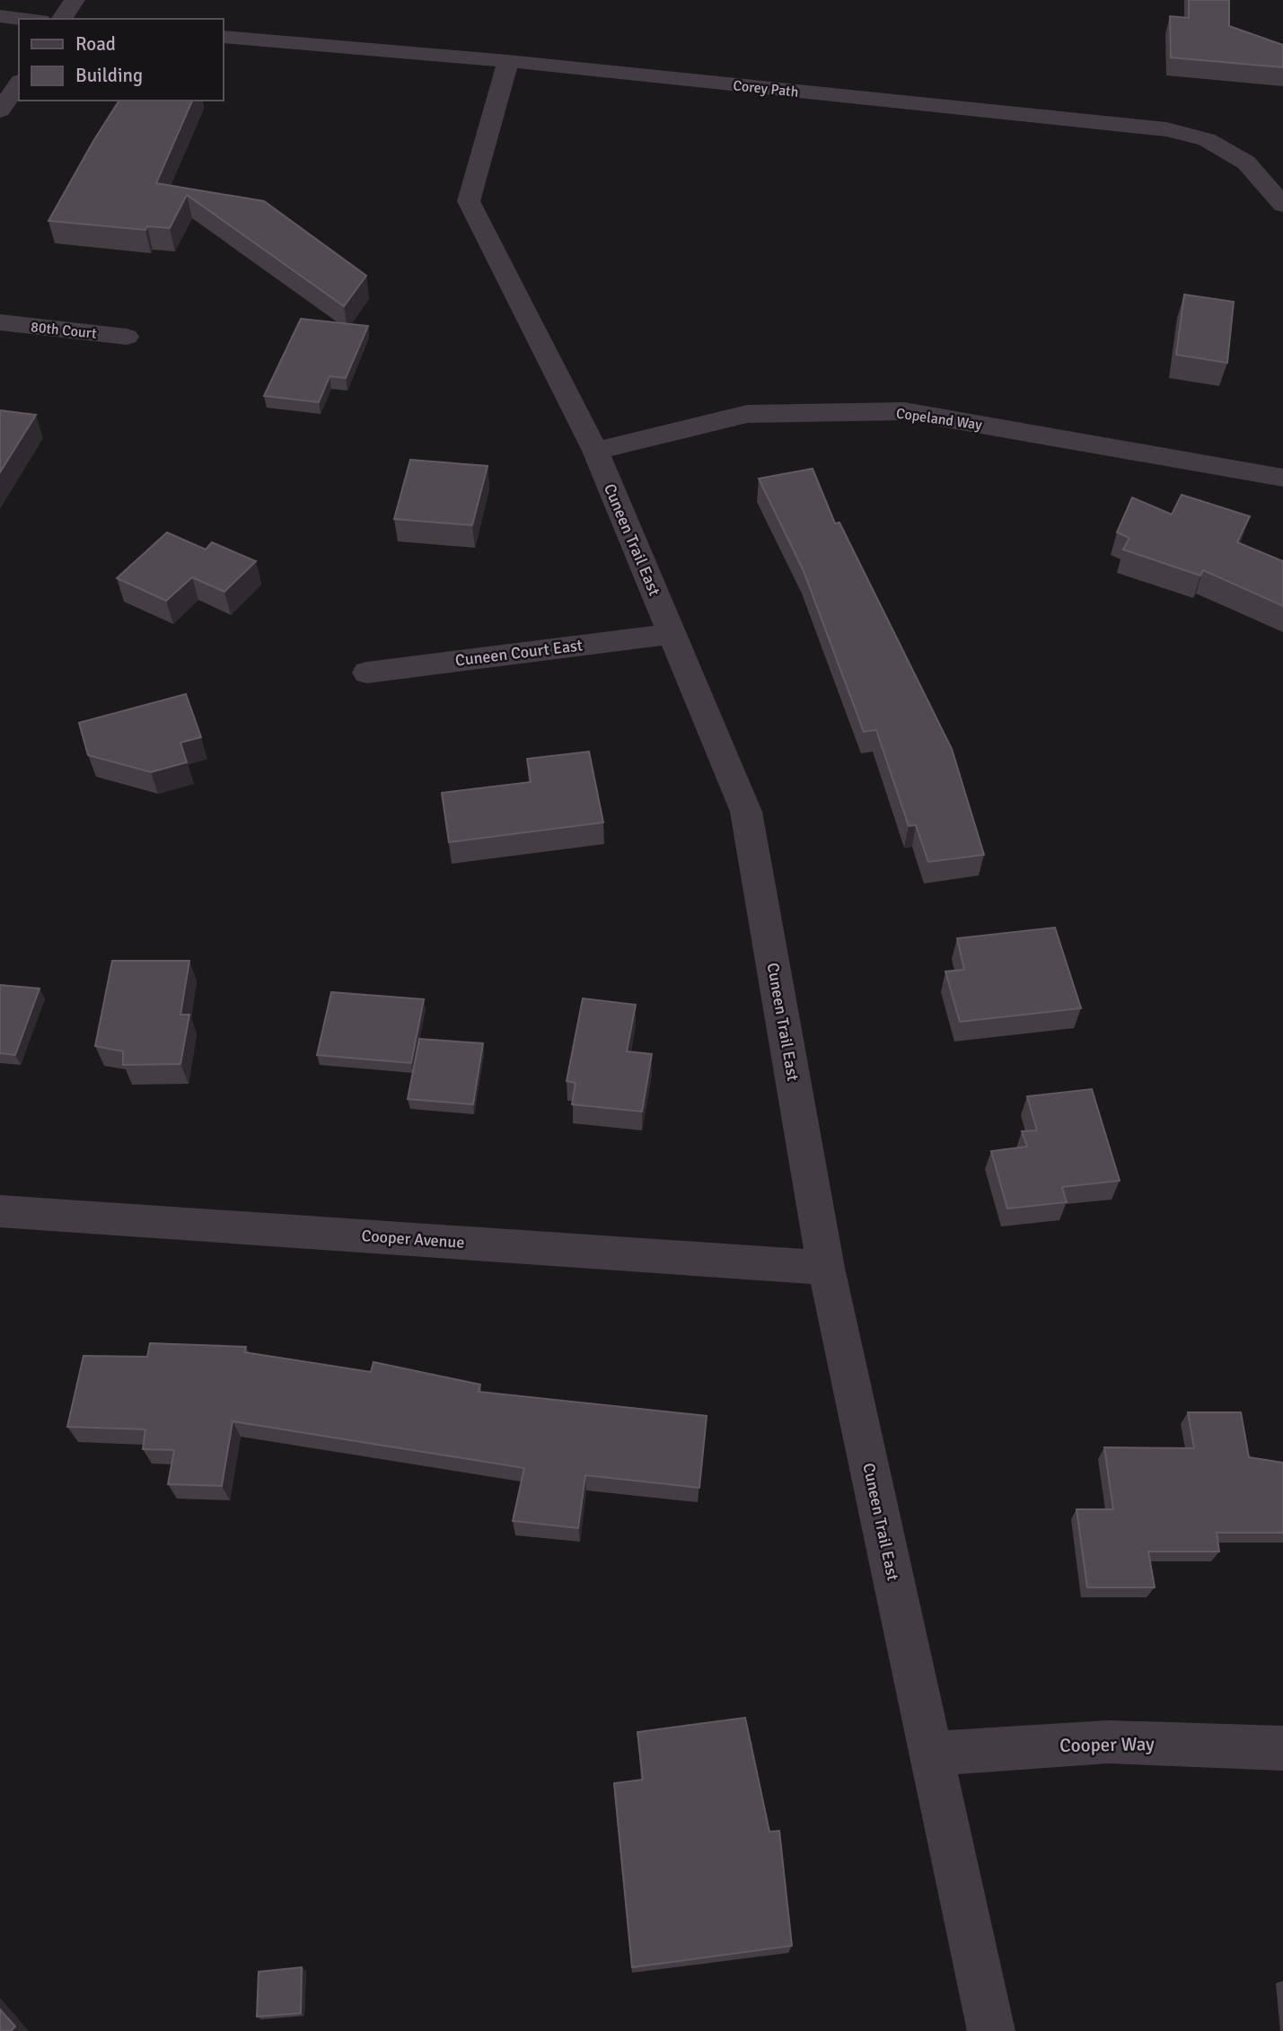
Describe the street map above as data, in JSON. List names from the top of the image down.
{
  "streets": {
    "street": [
      "Corey Path",
      "80th Court",
      "Copeland Way",
      "Cuneen Trail East",
      "Cuneen Court East",
      "Cooper Avenue",
      "Cooper Way"
    ]
  },
  "crossings": [
    ["Corey Path", "Cuneen Trail East"],
    ["Copeland Way", "Cuneen Trail East"],
    ["Cuneen Trail East", "Cuneen Court East"],
    ["Cuneen Trail East", "Cooper Avenue"],
    ["Cuneen Trail East", "Cooper Way"]
  ],
  "legend": ["Road", "Building"]
}
